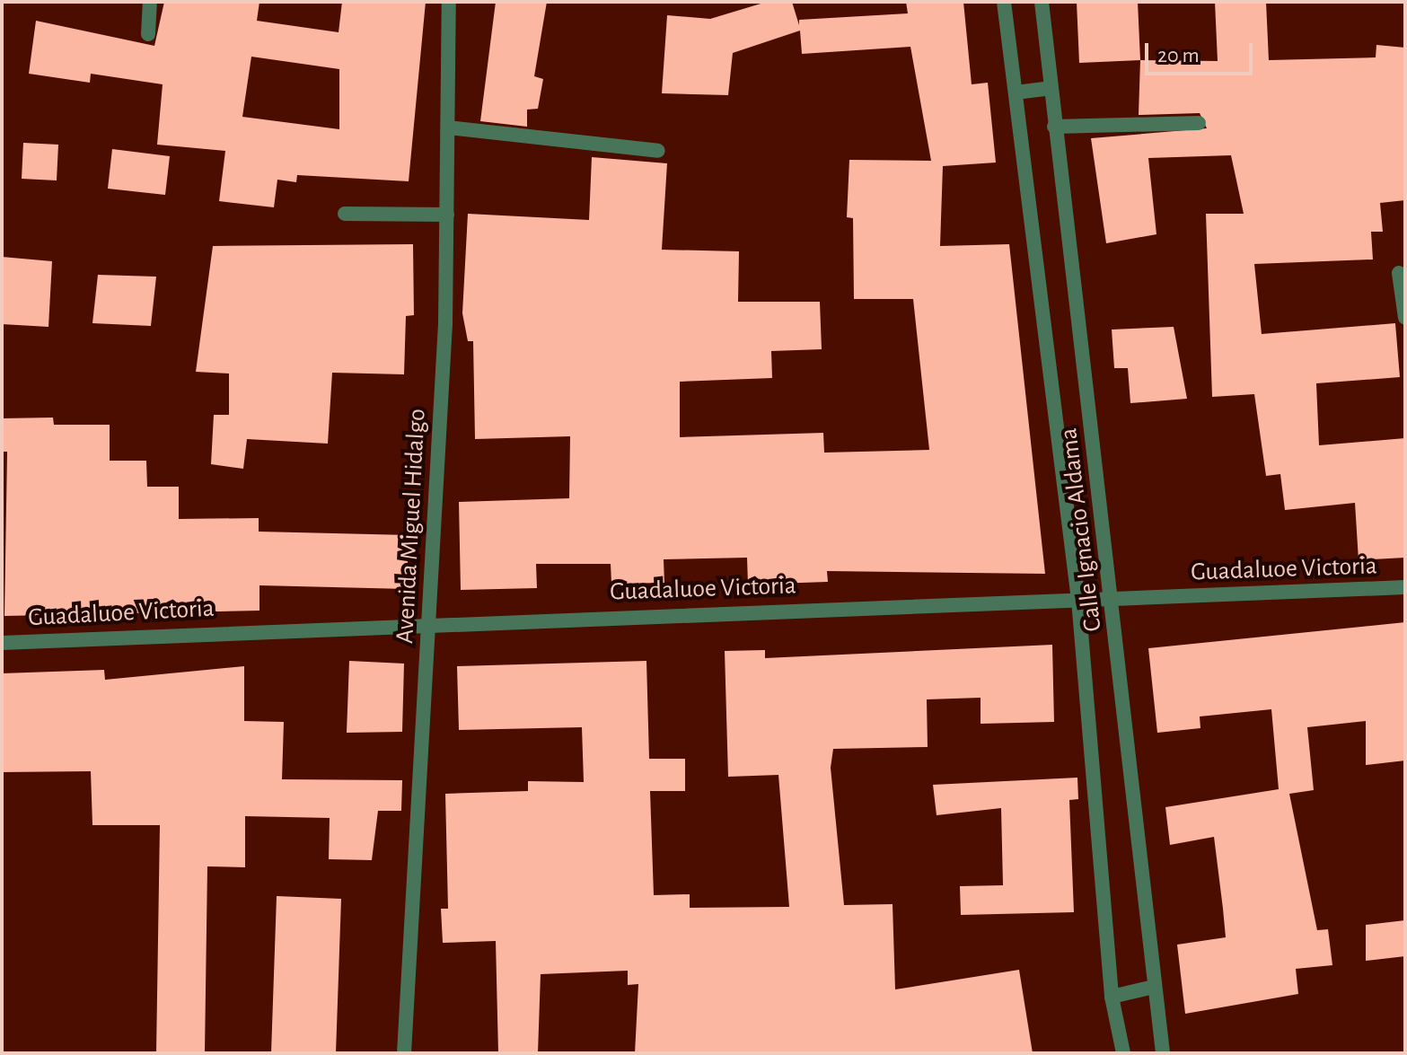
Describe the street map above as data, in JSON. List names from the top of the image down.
{
  "streets": {
    "street": ["Avenida Miguel Hidalgo", "Calle Ignacio Aldama", "Guadaluoe Victoria"]
  },
  "crossings": [
    ["Avenida Miguel Hidalgo", "Guadaluoe Victoria"],
    ["Calle Ignacio Aldama", "Guadaluoe Victoria"]
  ],
  "scale_bar": "20 m"
}
